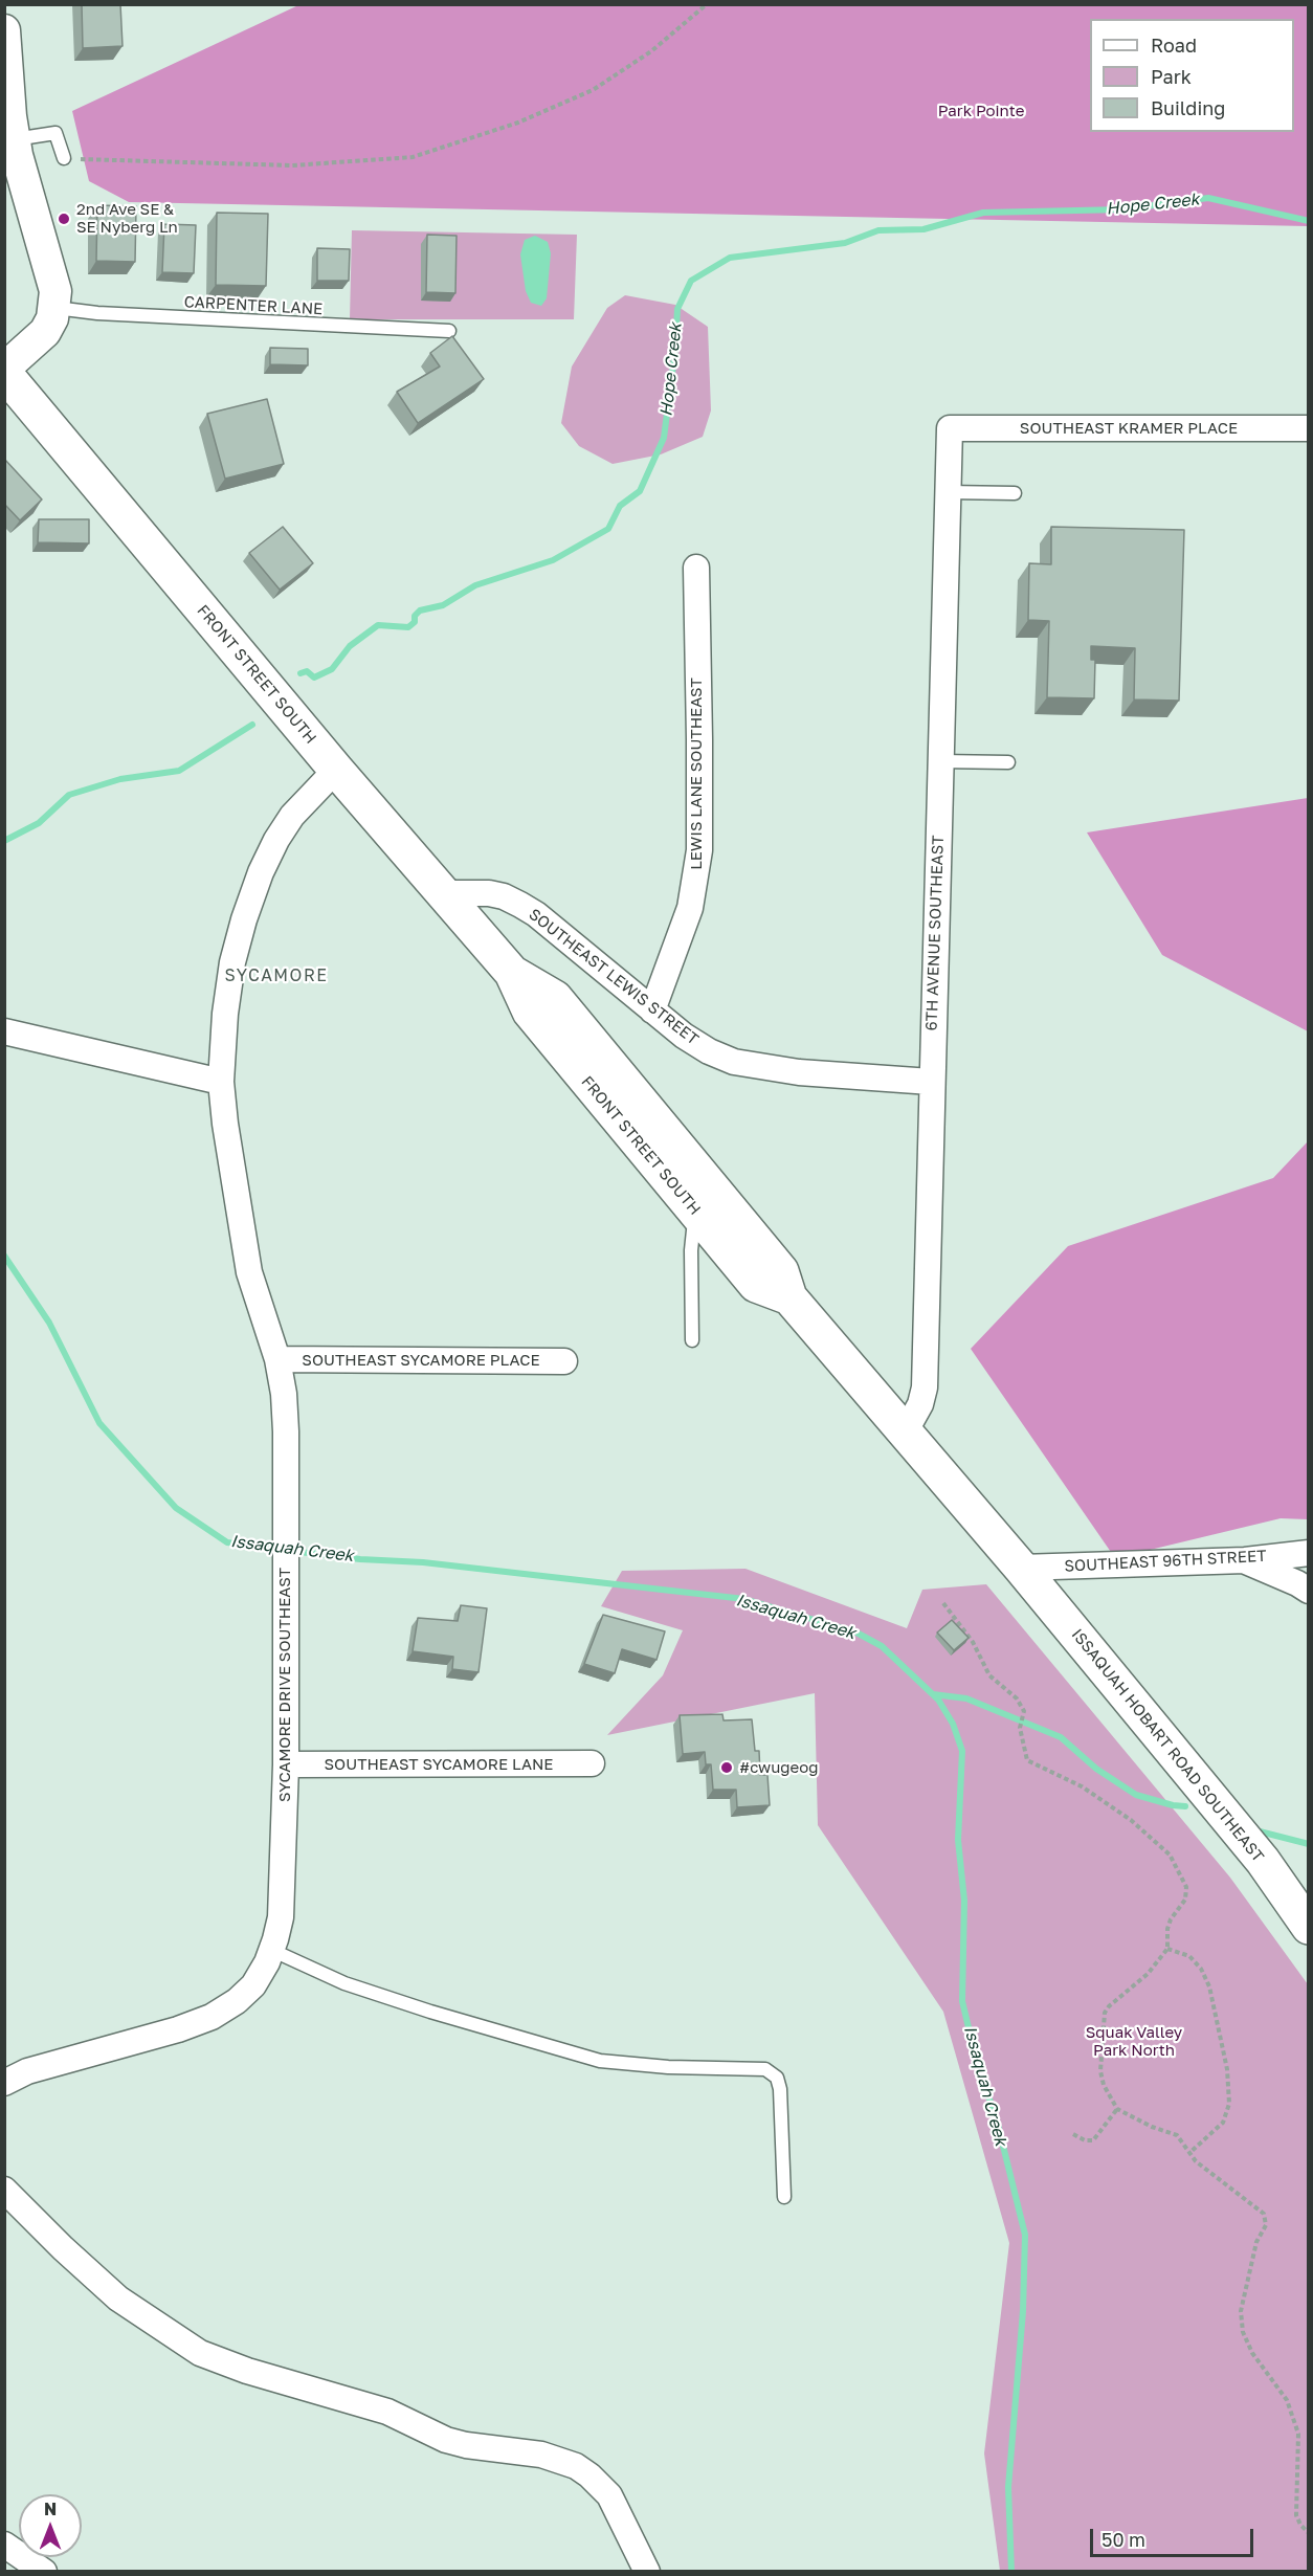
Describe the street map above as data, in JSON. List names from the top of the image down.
{
  "streets": {
    "main road": ["FRONT STREET SOUTH", "ISSAQUAH HOBART ROAD SOUTHEAST"],
    "street": [
      "SOUTHEAST KRAMER PLACE",
      "LEWIS LANE SOUTHEAST",
      "6TH AVENUE SOUTHEAST",
      "SOUTHEAST LEWIS STREET",
      "SOUTHEAST SYCAMORE PLACE",
      "SOUTHEAST 96TH STREET",
      "SYCAMORE DRIVE SOUTHEAST",
      "SOUTHEAST SYCAMORE LANE"
    ],
    "lane": ["CARPENTER LANE"]
  },
  "crossings": [
    ["SOUTHEAST KRAMER PLACE", "6TH AVENUE SOUTHEAST"],
    ["FRONT STREET SOUTH", "6TH AVENUE SOUTHEAST"],
    ["FRONT STREET SOUTH", "SOUTHEAST LEWIS STREET"],
    ["FRONT STREET SOUTH", "SOUTHEAST 96TH STREET"],
    ["FRONT STREET SOUTH", "SYCAMORE DRIVE SOUTHEAST"],
    ["FRONT STREET SOUTH", "ISSAQUAH HOBART ROAD SOUTHEAST"],
    ["LEWIS LANE SOUTHEAST", "SOUTHEAST LEWIS STREET"],
    ["6TH AVENUE SOUTHEAST", "SOUTHEAST LEWIS STREET"],
    ["SOUTHEAST SYCAMORE PLACE", "SYCAMORE DRIVE SOUTHEAST"],
    ["SOUTHEAST 96TH STREET", "ISSAQUAH HOBART ROAD SOUTHEAST"],
    ["SYCAMORE DRIVE SOUTHEAST", "SOUTHEAST SYCAMORE LANE"]
  ],
  "districts": ["SYCAMORE"],
  "water": ["Hope Creek", "Issaquah Creek"],
  "parks": ["Park Pointe", "Squak Valley Park North"],
  "places": ["2nd Ave SE & SE Nyberg Ln", "#cwugeog"],
  "legend": ["Road", "Park", "Building"],
  "scale_bar": "50 m",
  "north": "top"
}
